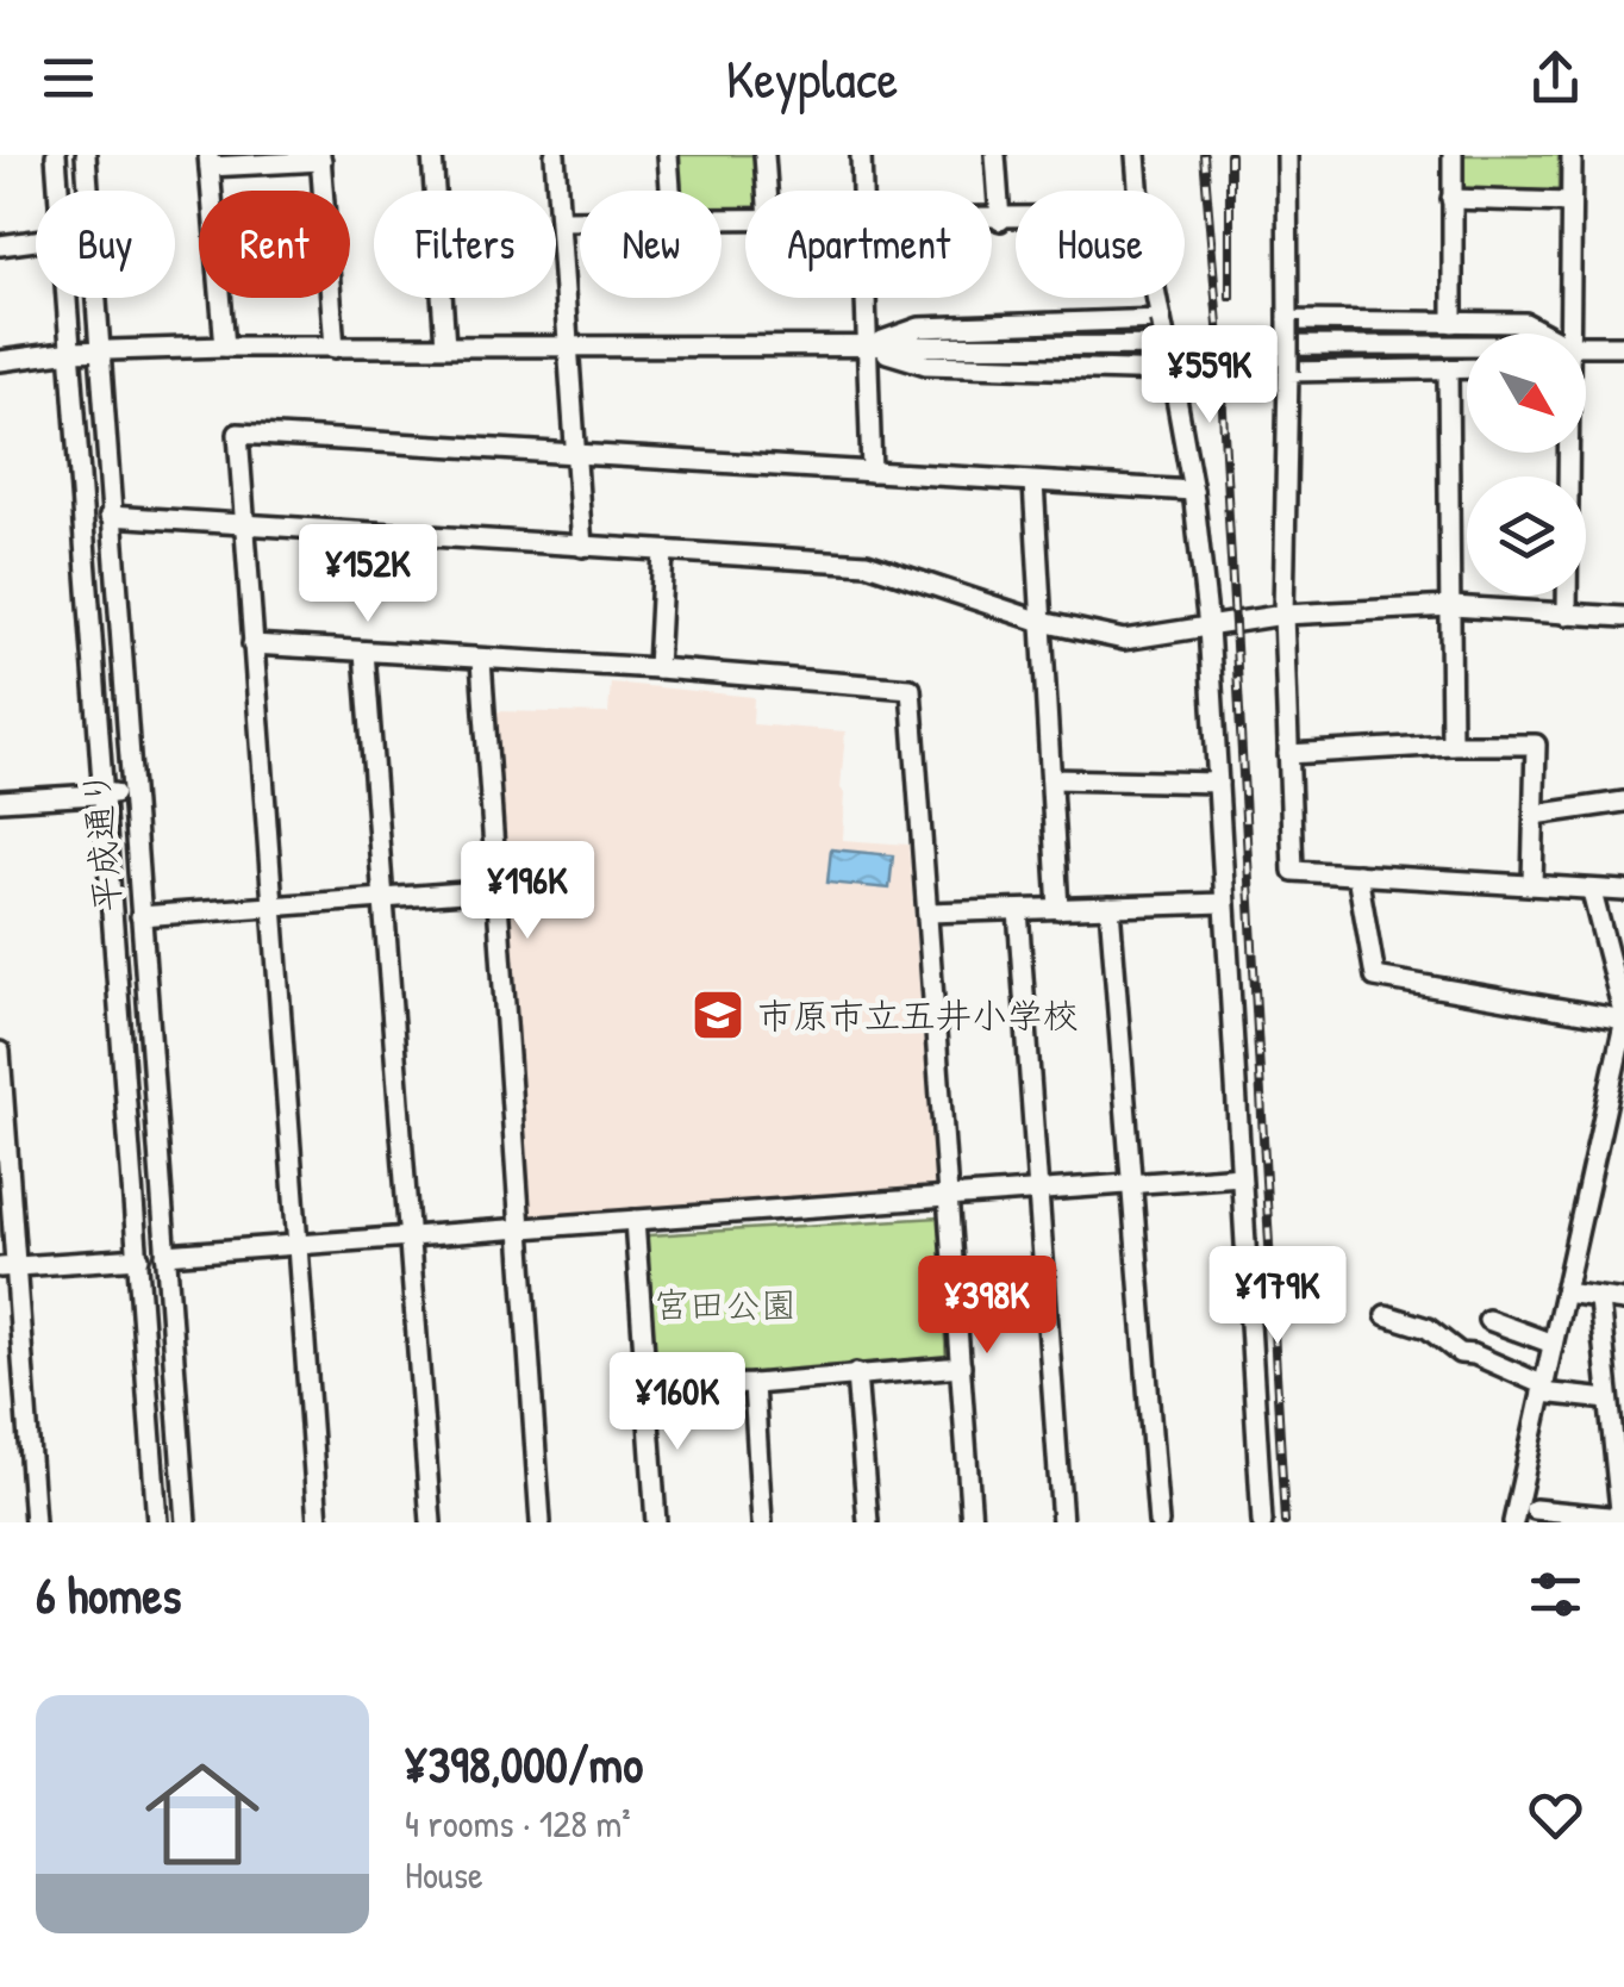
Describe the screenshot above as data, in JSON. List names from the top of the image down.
{
  "streets": {
    "street": ["平成通り"]
  },
  "parks": ["宮田公園"],
  "places": {
    "school or university": ["市原市立五井小学校"]
  },
  "north": "bottom right",
  "page": {
    "header": "Keyplace",
    "chip": [
      "Buy",
      "Rent",
      "Filters",
      "New",
      "Apartment",
      "House"
    ],
    "price": [
      "¥559K",
      "¥152K",
      "¥196K",
      "¥179K",
      "¥398K",
      "¥160K"
    ],
    "heading": "6 homes",
    "list": [
      {
        "name": "¥398,000/mo",
        "note": "4 rooms · 128 m² · House"
      }
    ]
  }
}
